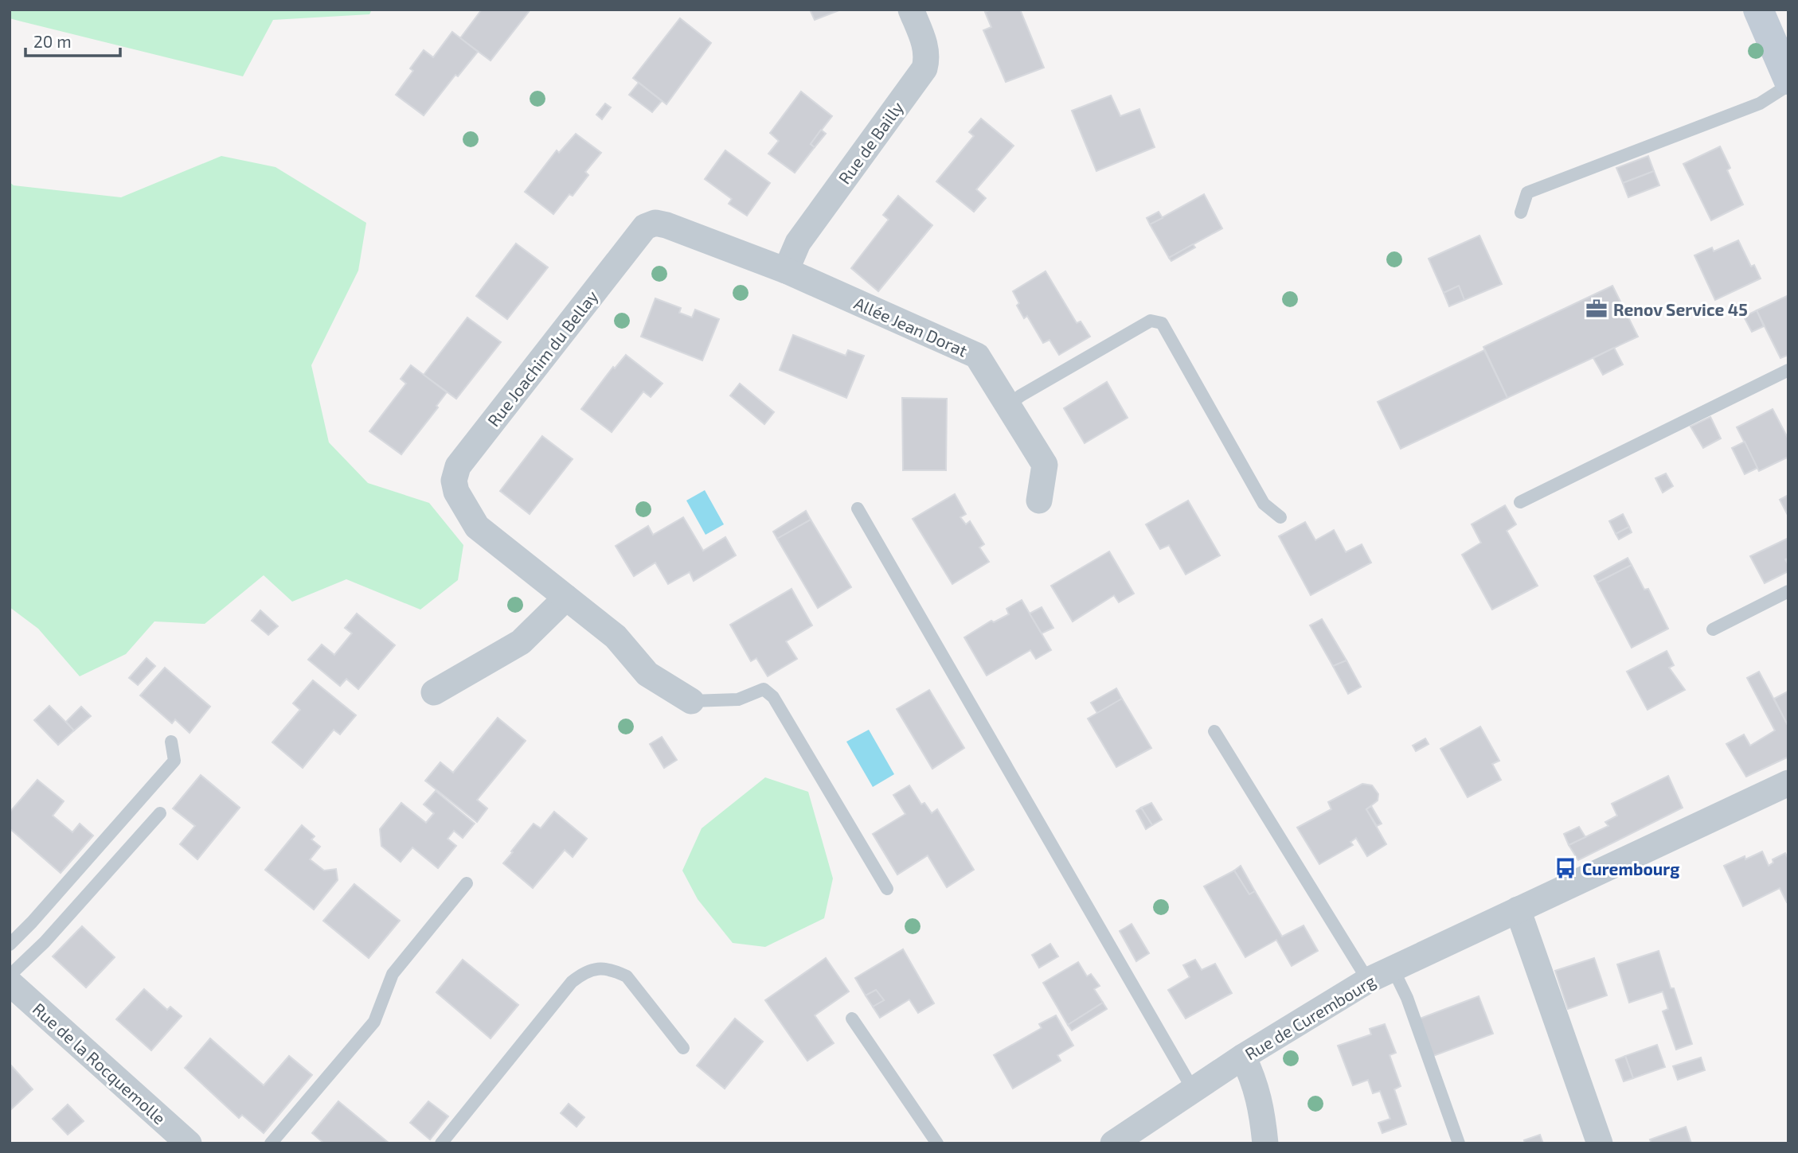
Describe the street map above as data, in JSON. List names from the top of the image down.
{
  "streets": {
    "street": [
      "Rue de Bailly",
      "Allée Jean Dorat",
      "Rue Joachim du Bellay",
      "Rue de Curembourg",
      "Rue de la Rocquemolle"
    ]
  },
  "crossings": [
    ["Rue de Bailly", "Allée Jean Dorat"],
    ["Rue de Bailly", "Rue Joachim du Bellay"],
    ["Allée Jean Dorat", "Rue Joachim du Bellay"]
  ],
  "places": {
    "office": ["Renov Service 45"],
    "bus stop": ["Curembourg"]
  },
  "scale_bar": "20 m"
}
